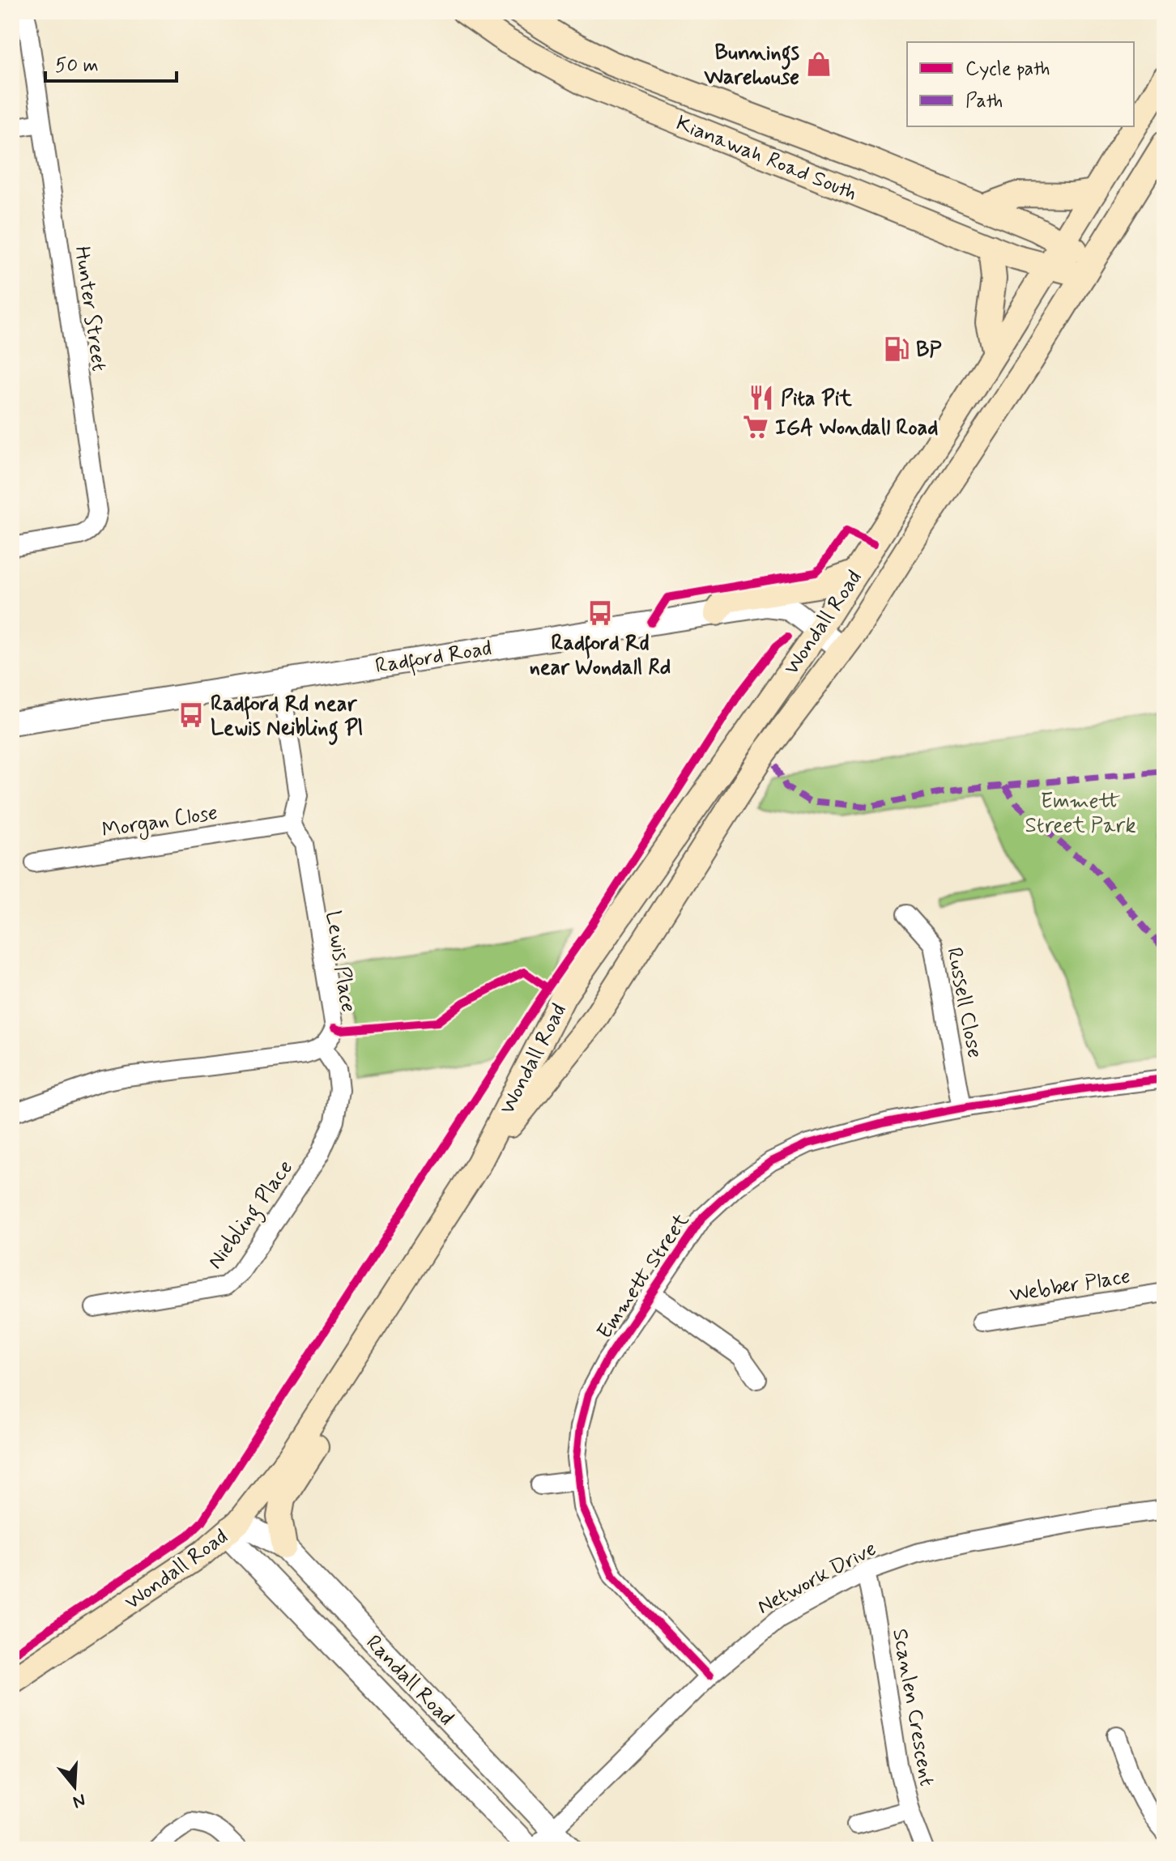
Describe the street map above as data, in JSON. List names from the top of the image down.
{
  "streets": {
    "main road": ["Kianawah Road South", "Wondall Road"],
    "street": [
      "Hunter Street",
      "Radford Road",
      "Morgan Close",
      "Lewis Place",
      "Russell Close",
      "Niebling Place",
      "Emmett Street",
      "Webber Place",
      "Network Drive",
      "Randall Road",
      "Scanlen Crescent"
    ]
  },
  "crossings": [
    ["Kianawah Road South", "Wondall Road"],
    ["Wondall Road", "Radford Road"],
    ["Wondall Road", "Randall Road"],
    ["Morgan Close", "Lewis Place"],
    ["Lewis Place", "Niebling Place"],
    ["Russell Close", "Emmett Street"],
    ["Emmett Street", "Network Drive"],
    ["Network Drive", "Randall Road"],
    ["Network Drive", "Scanlen Crescent"]
  ],
  "parks": ["Emmett Street Park"],
  "places": {
    "shop": ["Bunnings Warehouse"],
    "fuel station": ["BP"],
    "restaurant": ["Pita Pit"],
    "supermarket": ["IGA Wondall Road"],
    "bus stop": ["Radford Rd near Wondall Rd", "Radford Rd near Lewis Neibling Pl"]
  },
  "legend": ["Cycle path", "Path"],
  "scale_bar": "50 m",
  "north": "bottom"
}
